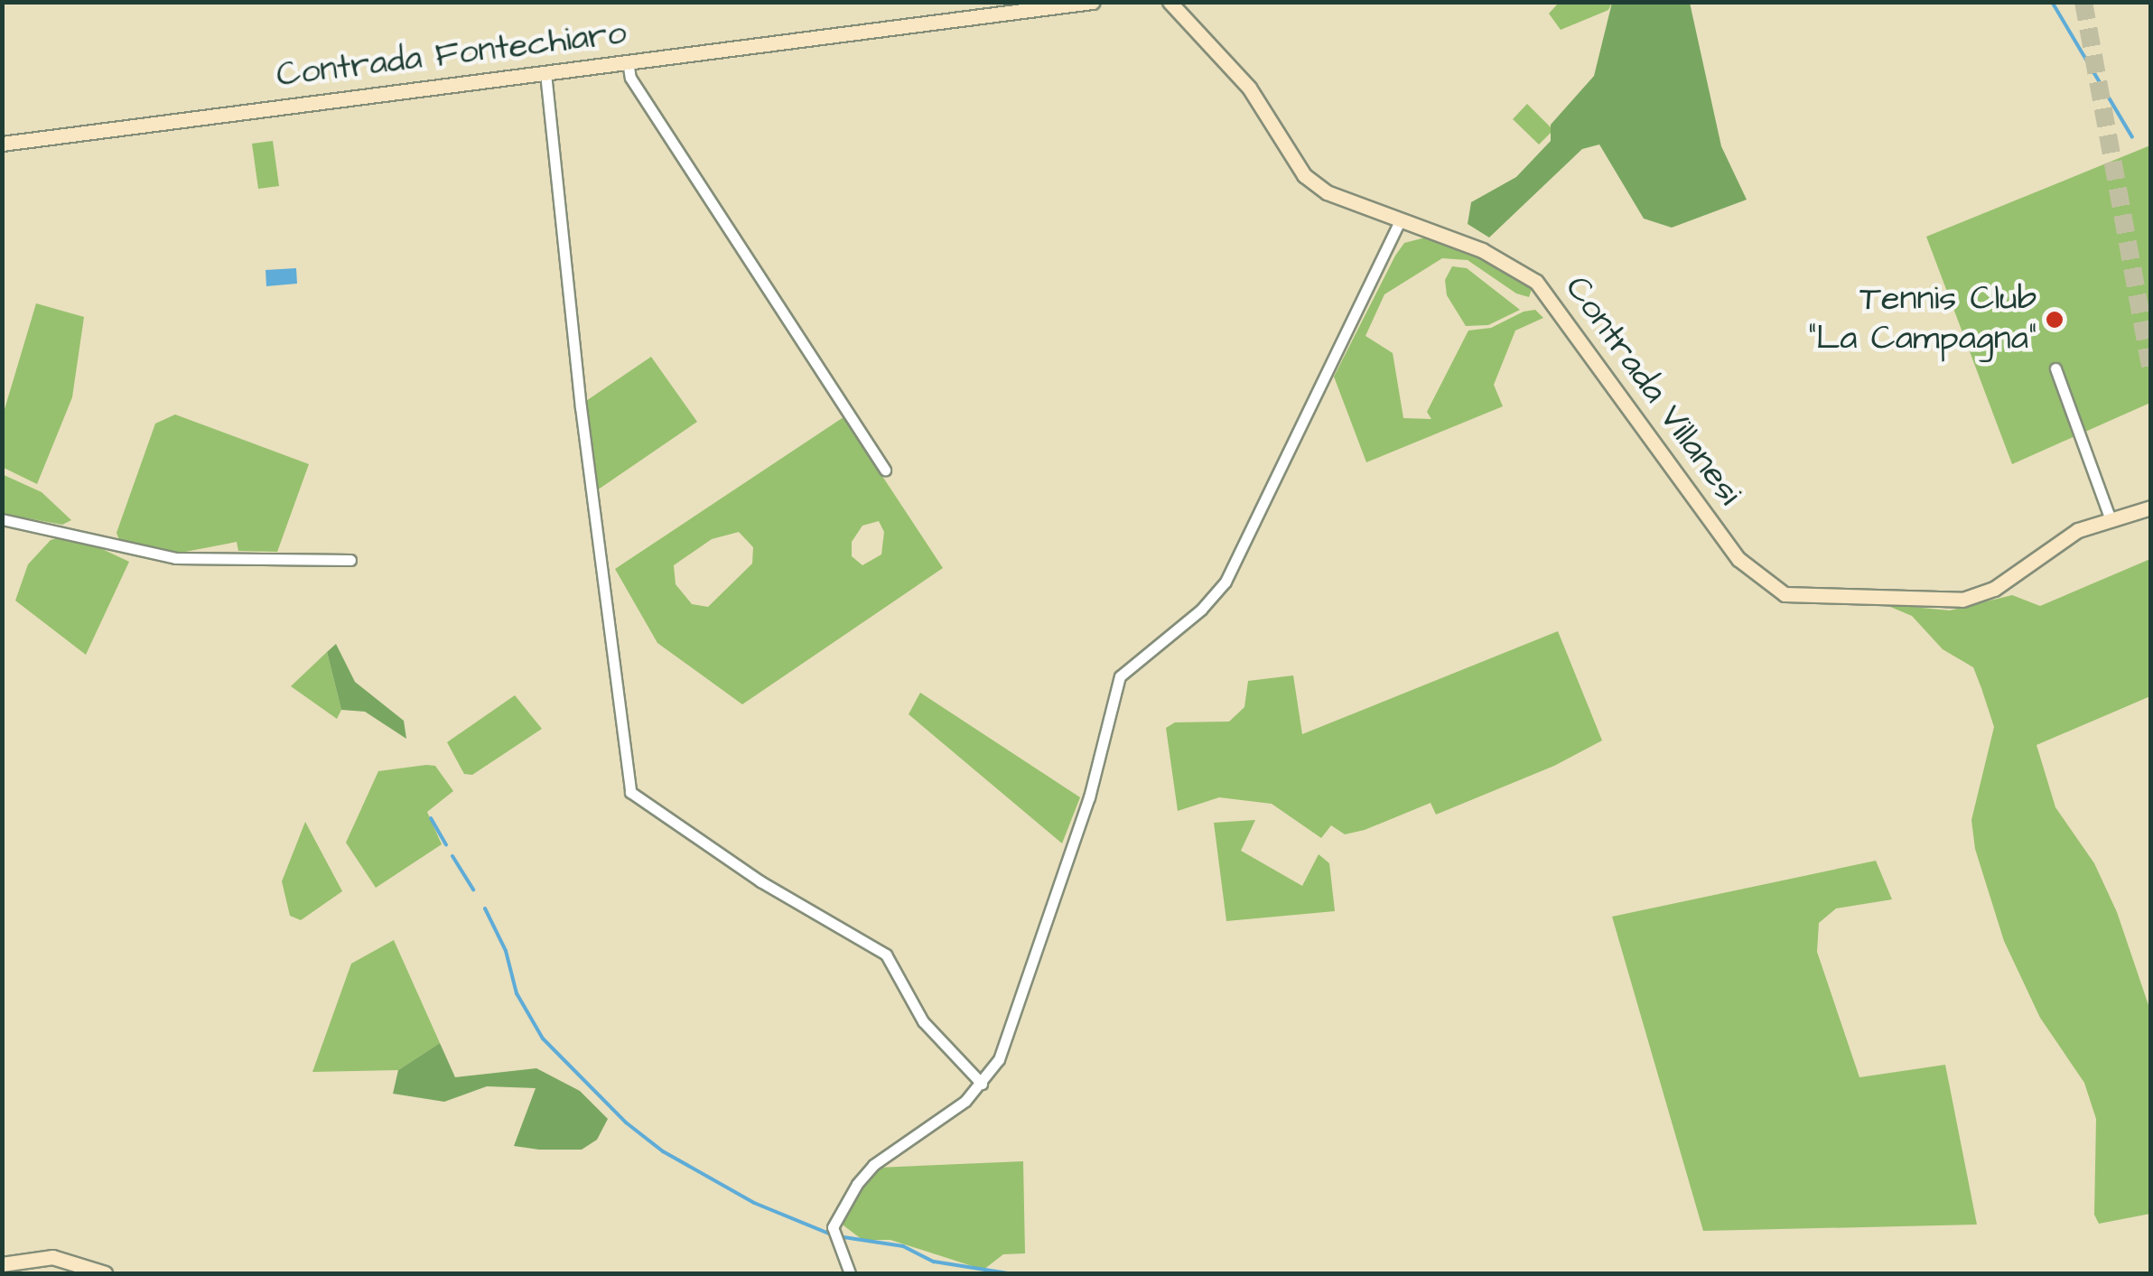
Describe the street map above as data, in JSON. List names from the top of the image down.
{
  "streets": {
    "street": ["Contrada Fontechiaro", "Contrada Villanesi"]
  },
  "places": ["Tennis Club \"La Campagna\""]
}
